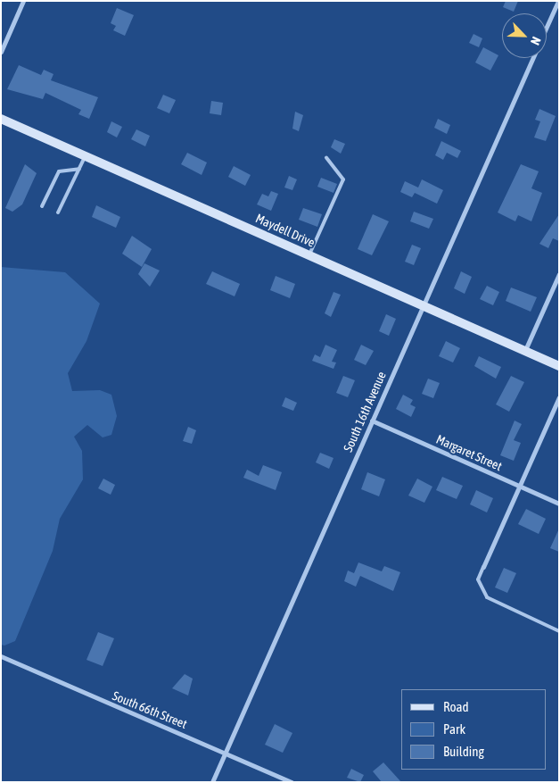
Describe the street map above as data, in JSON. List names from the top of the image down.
{
  "streets": {
    "street": [
      "Maydell Drive",
      "South 16th Avenue",
      "Margaret Street",
      "South 66th Street"
    ]
  },
  "crossings": [
    ["Maydell Drive", "South 16th Avenue"],
    ["South 16th Avenue", "Margaret Street"],
    ["South 16th Avenue", "South 66th Street"]
  ],
  "legend": ["Road", "Park", "Building"],
  "north": "bottom right"
}
